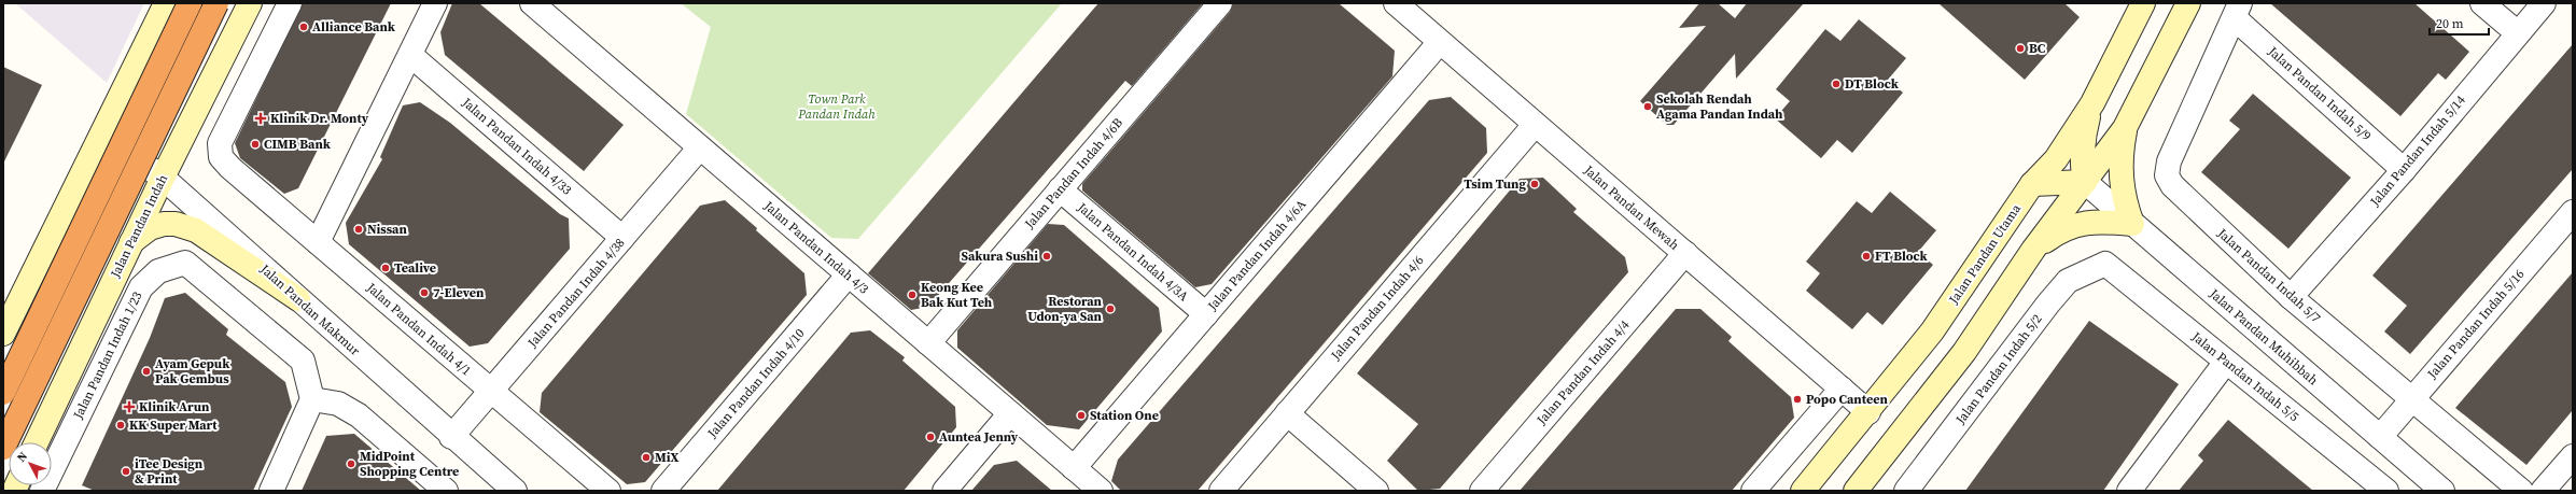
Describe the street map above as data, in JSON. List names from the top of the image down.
{
  "streets": {
    "main road": ["Jalan Pandan Indah", "Jalan Pandan Utama"],
    "street": [
      "Jalan Pandan Indah 5/9",
      "Jalan Pandan Indah 4/33",
      "Jalan Pandan Indah 5/14",
      "Jalan Pandan Indah 4/6B",
      "Jalan Pandan Mewah",
      "Jalan Pandan Indah 4/3",
      "Jalan Pandan Indah 4/3A",
      "Jalan Pandan Indah 4/6A",
      "Jalan Pandan Indah 5/7",
      "Jalan Pandan Indah 4/38",
      "Jalan Pandan Indah 4/6",
      "Jalan Pandan Makmur",
      "Jalan Pandan Indah 5/16",
      "Jalan Pandan Indah 4/1",
      "Jalan Pandan Muhibbah",
      "Jalan Pandan Indah 1/23",
      "Jalan Pandan Indah 5/2",
      "Jalan Pandan Indah 4/4",
      "Jalan Pandan Indah 5/5",
      "Jalan Pandan Indah 4/10"
    ]
  },
  "crossings": [
    ["Jalan Pandan Indah 5/9", "Jalan Pandan Indah 5/14"],
    ["Jalan Pandan Indah 5/9", "Jalan Pandan Indah 5/7"],
    ["Jalan Pandan Indah 4/33", "Jalan Pandan Indah 4/38"],
    ["Jalan Pandan Indah 5/14", "Jalan Pandan Indah 5/7"],
    ["Jalan Pandan Indah 4/6B", "Jalan Pandan Indah 4/3"],
    ["Jalan Pandan Indah 4/6B", "Jalan Pandan Indah 4/3A"],
    ["Jalan Pandan Mewah", "Jalan Pandan Utama"],
    ["Jalan Pandan Mewah", "Jalan Pandan Indah 4/6A"],
    ["Jalan Pandan Mewah", "Jalan Pandan Indah 4/6"],
    ["Jalan Pandan Mewah", "Jalan Pandan Indah 4/4"],
    ["Jalan Pandan Indah", "Jalan Pandan Makmur"],
    ["Jalan Pandan Indah 4/3", "Jalan Pandan Indah 4/6A"],
    ["Jalan Pandan Indah 4/3", "Jalan Pandan Indah 4/38"],
    ["Jalan Pandan Indah 4/3", "Jalan Pandan Indah 4/10"],
    ["Jalan Pandan Indah 4/3A", "Jalan Pandan Indah 4/6A"],
    ["Jalan Pandan Indah 5/7", "Jalan Pandan Indah 5/16"],
    ["Jalan Pandan Indah 4/38", "Jalan Pandan Makmur"],
    ["Jalan Pandan Indah 4/38", "Jalan Pandan Indah 4/1"],
    ["Jalan Pandan Indah 5/16", "Jalan Pandan Muhibbah"],
    ["Jalan Pandan Indah 5/2", "Jalan Pandan Indah 5/5"]
  ],
  "parks": ["Town Park Pandan Indah"],
  "places": {
    "other": [
      "Alliance Bank",
      "BC",
      "DT Block",
      "Sekolah Rendah Agama Pandan Indah",
      "CIMB Bank",
      "Tsim Tung",
      "Nissan",
      "Sakura Sushi",
      "FT Block",
      "Tealive",
      "7-Eleven",
      "Keong Kee Bak Kut Teh",
      "Restoran Udon-ya San",
      "Ayam Gepuk Pak Gembus",
      "Popo Canteen",
      "Station One",
      "KK Super Mart",
      "Auntea Jenny",
      "MiX",
      "MidPoint Shopping Centre",
      "iTee Design & Print"
    ],
    "health": ["Klinik Dr. Monty", "Klinik Arun"]
  },
  "scale_bar": "20 m",
  "north": "top left"
}
